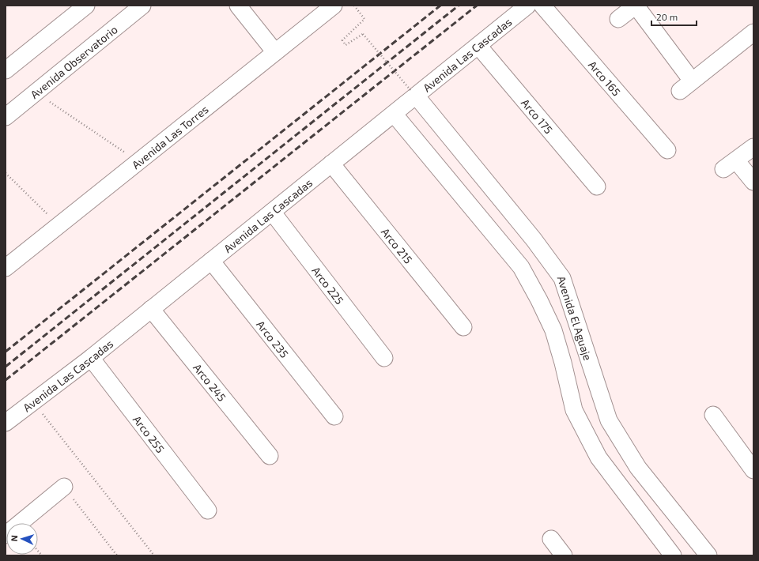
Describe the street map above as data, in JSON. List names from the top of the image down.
{
  "streets": {
    "street": [
      "Avenida Las Cascadas",
      "Avenida Observatorio",
      "Arco 165",
      "Arco 175",
      "Avenida Las Torres",
      "Arco 215",
      "Arco 225",
      "Avenida El Aguaje",
      "Arco 235",
      "Arco 245",
      "Arco 255"
    ]
  },
  "crossings": [
    ["Avenida Las Cascadas", "Arco 175"],
    ["Avenida Las Cascadas", "Arco 215"],
    ["Avenida Las Cascadas", "Arco 225"],
    ["Avenida Las Cascadas", "Avenida El Aguaje"],
    ["Avenida Las Cascadas", "Arco 235"],
    ["Avenida Las Cascadas", "Arco 245"],
    ["Avenida Las Cascadas", "Arco 255"]
  ],
  "scale_bar": "20 m",
  "north": "left"
}
